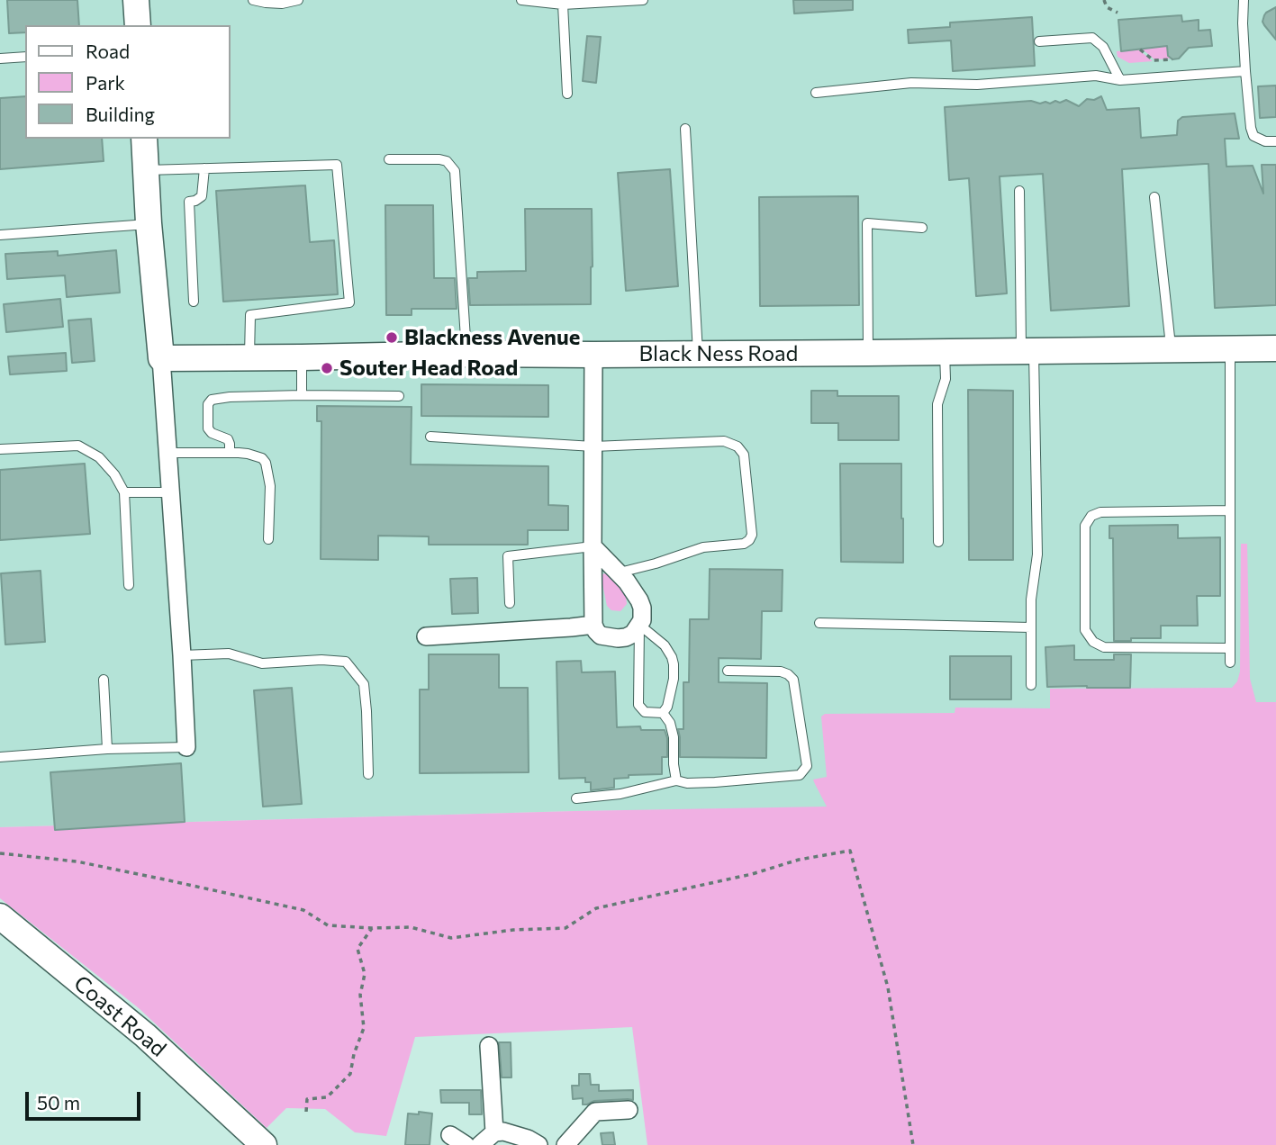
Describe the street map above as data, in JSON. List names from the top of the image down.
{
  "streets": {
    "street": ["Black Ness Road", "Coast Road"]
  },
  "places": ["Blackness Avenue", "Souter Head Road"],
  "legend": ["Road", "Park", "Building"],
  "scale_bar": "50 m"
}
